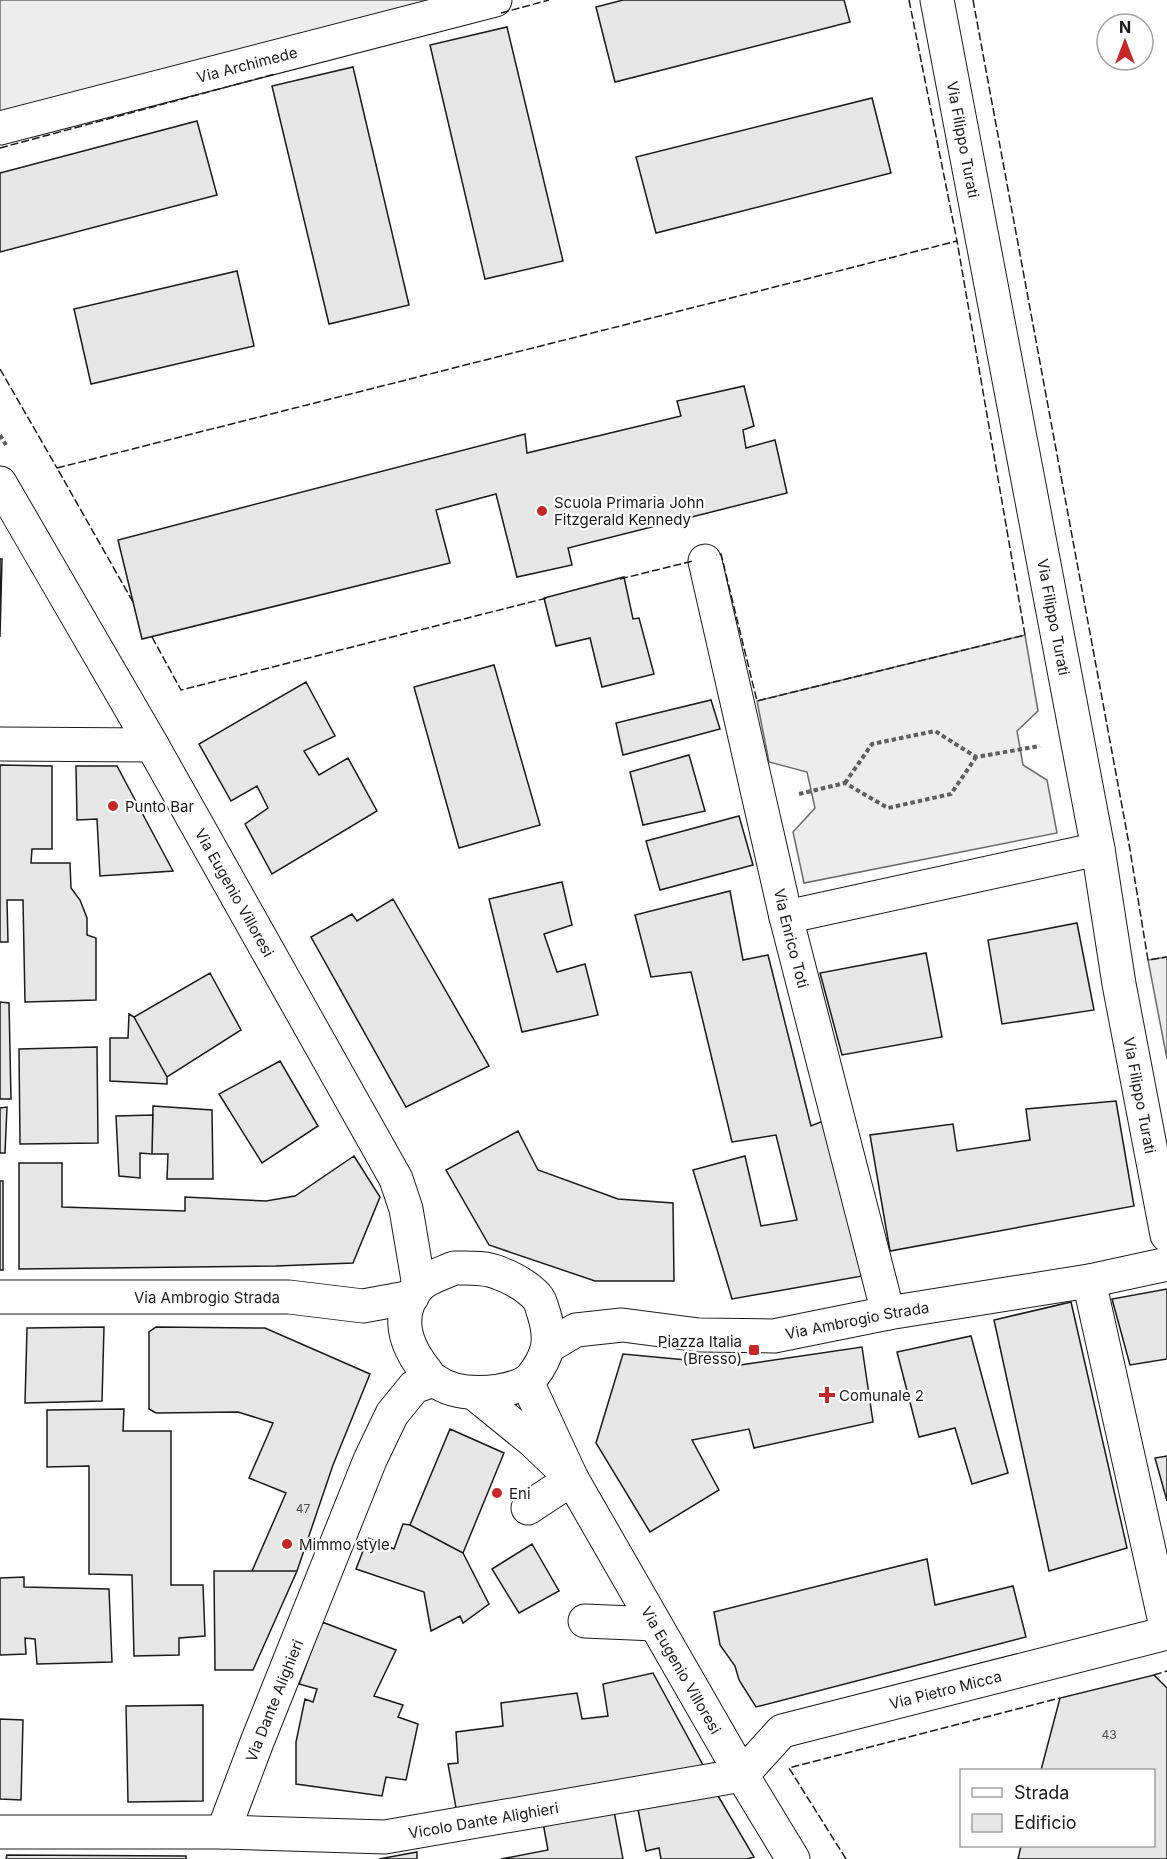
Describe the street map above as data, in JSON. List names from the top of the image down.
{
  "streets": {
    "street": [
      "Via Archimede",
      "Via Filippo Turati",
      "Via Eugenio Villoresi",
      "Via Enrico Toti",
      "Via Ambrogio Strada",
      "Via Pietro Micca",
      "Via Dante Alighieri",
      "Vicolo Dante Alighieri"
    ]
  },
  "crossings": [
    ["Via Eugenio Villoresi", "Via Ambrogio Strada"],
    ["Via Eugenio Villoresi", "Via Pietro Micca"],
    ["Via Eugenio Villoresi", "Via Dante Alighieri"],
    ["Via Eugenio Villoresi", "Vicolo Dante Alighieri"],
    ["Via Enrico Toti", "Via Ambrogio Strada"],
    ["Via Ambrogio Strada", "Via Pietro Micca"],
    ["Via Ambrogio Strada", "Via Dante Alighieri"],
    ["Via Pietro Micca", "Vicolo Dante Alighieri"],
    ["Via Dante Alighieri", "Vicolo Dante Alighieri"]
  ],
  "places": {
    "other": [
      "Scuola Primaria John Fitzgerald Kennedy",
      "Punto Bar",
      "Eni",
      "Mimmo style"
    ],
    "transit": ["Piazza Italia (Bresso)"],
    "health": ["Comunale 2"]
  },
  "house_numbers": ["47", "43"],
  "legend": ["Strada", "Edificio"],
  "north": "top"
}
